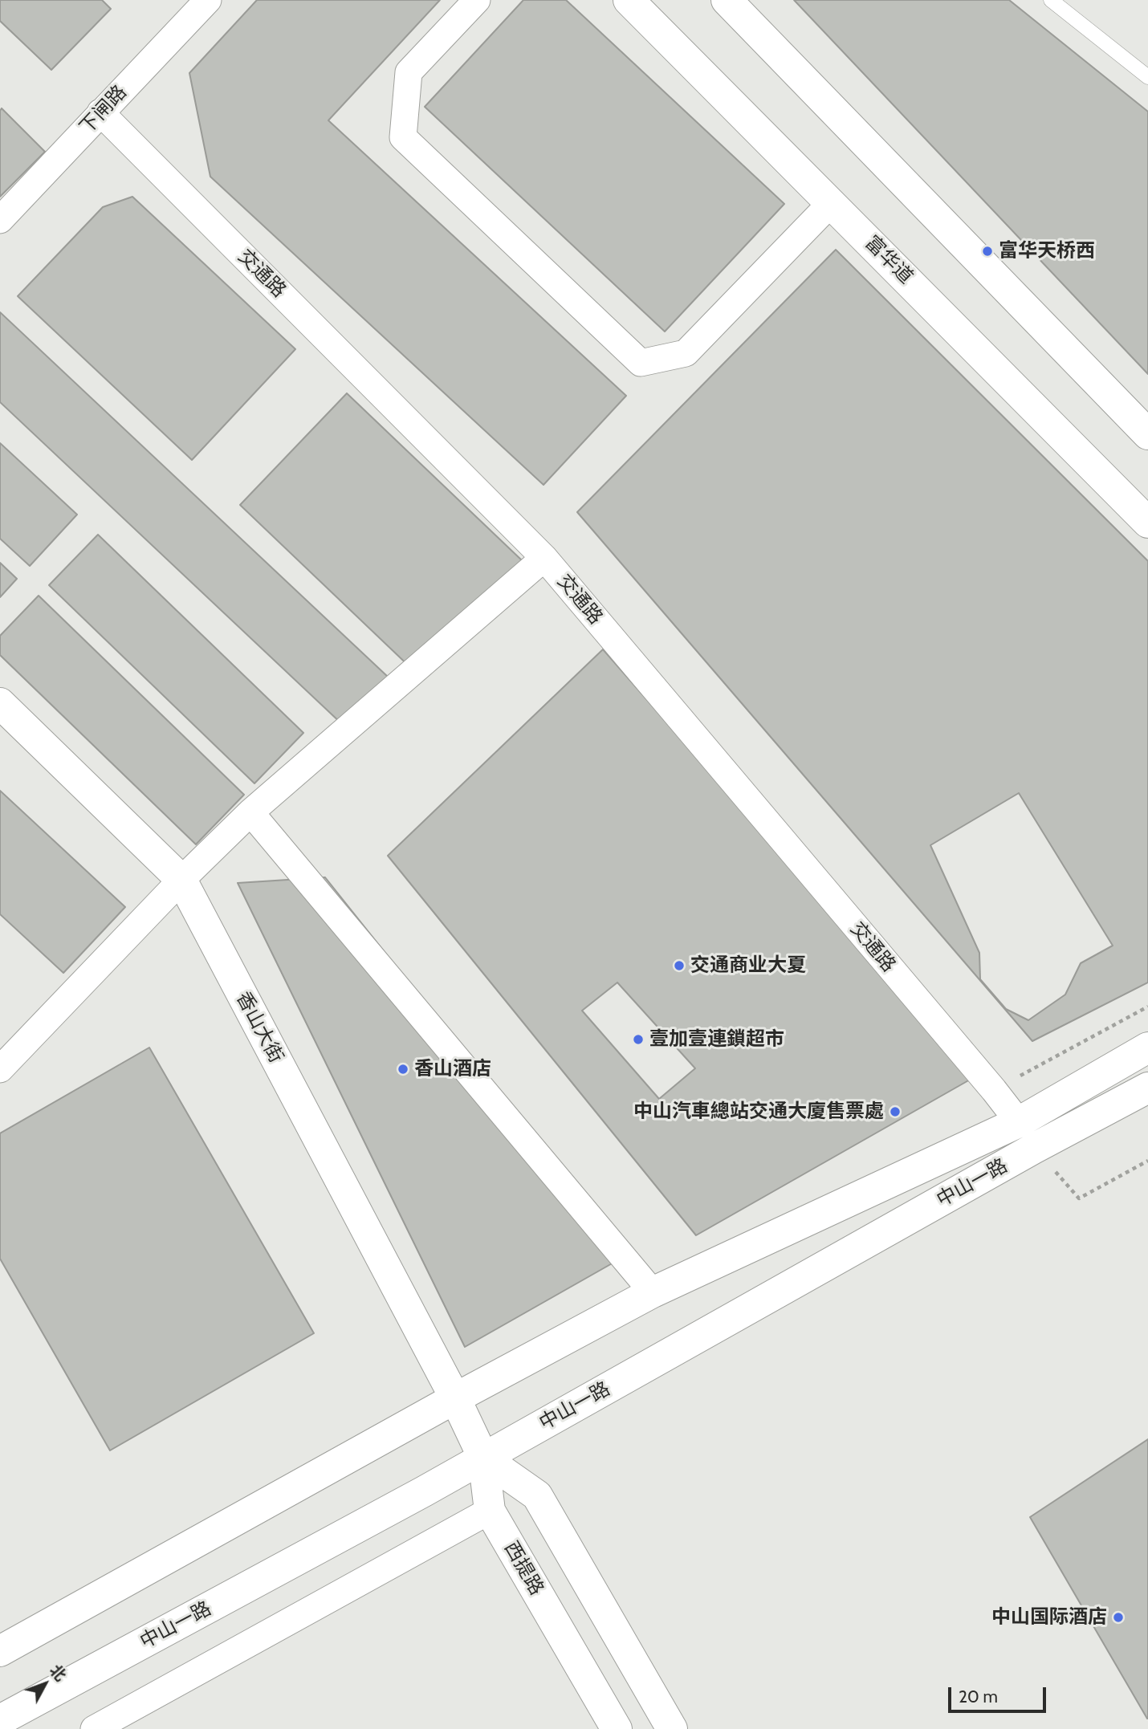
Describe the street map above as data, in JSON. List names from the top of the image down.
{
  "streets": {
    "main road": [
      "富华道",
      "香山大街",
      "中山一路",
      "西提路"
    ],
    "street": ["下闸路", "交通路"]
  },
  "crossings": [
    ["下闸路", "交通路"],
    ["交通路", "中山一路"],
    ["香山大街", "中山一路"],
    ["香山大街", "西提路"],
    ["中山一路", "西提路"]
  ],
  "places": [
    "富华天桥西",
    "交通商业大夏",
    "壹加壹連鎖超市",
    "香山酒店",
    "中山汽車總站交通大廈售票處",
    "中山国际酒店"
  ],
  "scale_bar": "20 m",
  "north": "top right"
}
